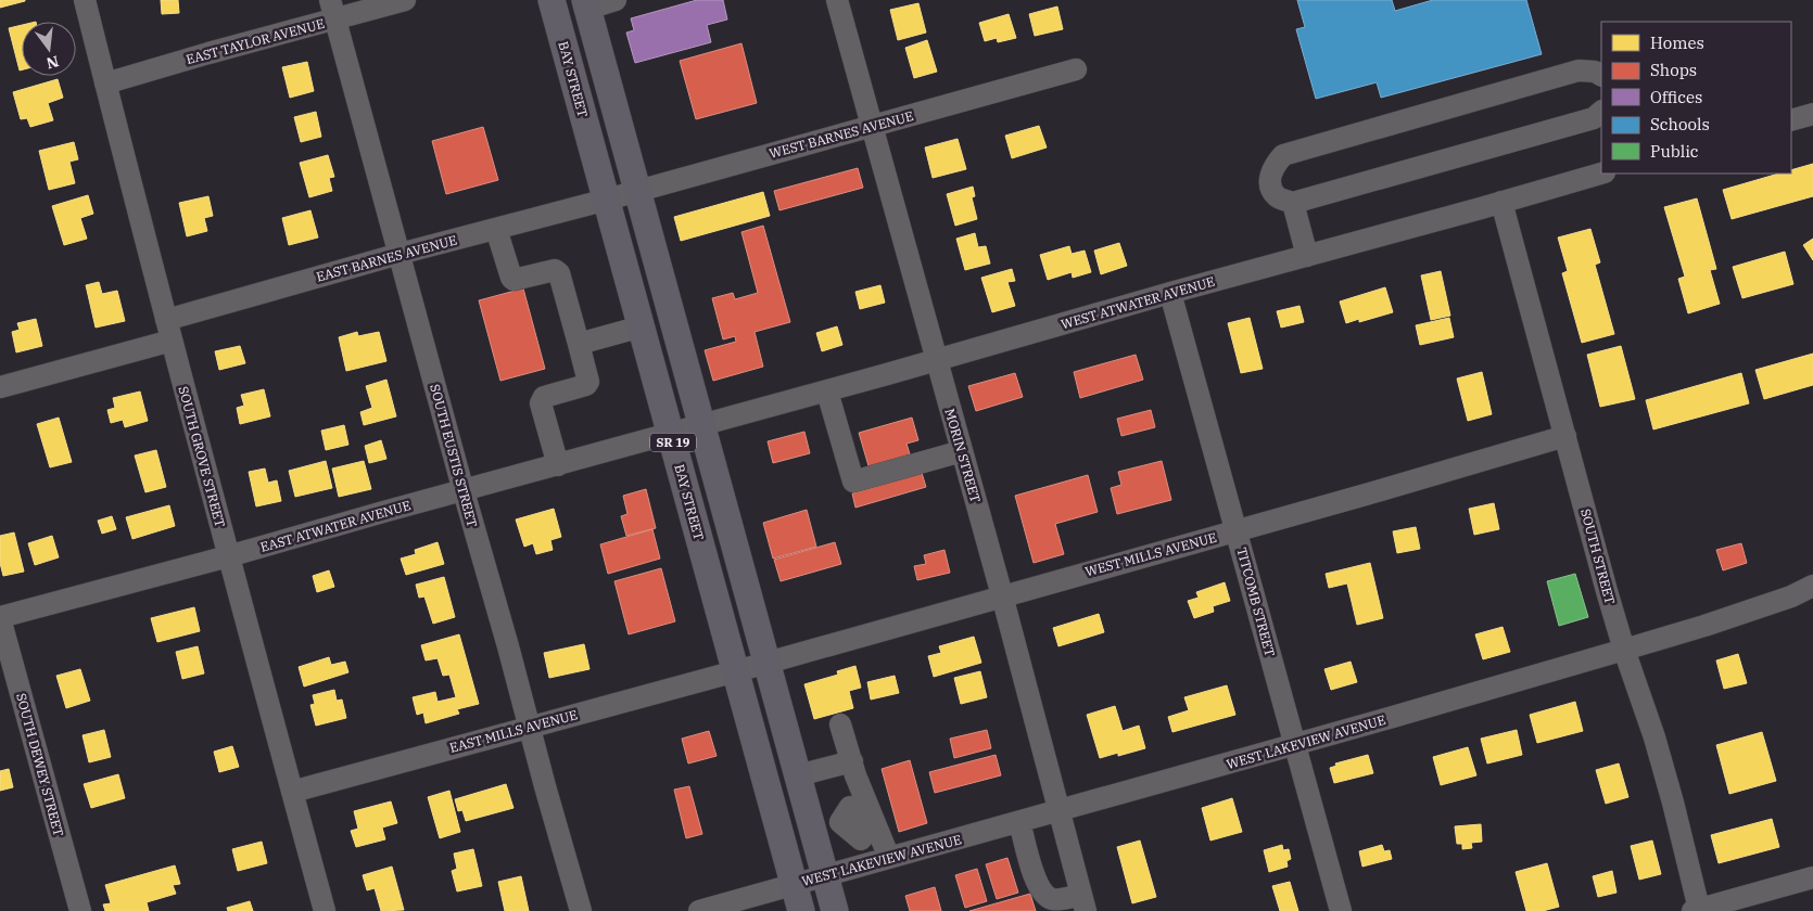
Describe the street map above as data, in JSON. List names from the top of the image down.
{
  "streets": {
    "main road": ["BAY STREET", "SR 19"],
    "street": [
      "EAST TAYLOR AVENUE",
      "WEST BARNES AVENUE",
      "EAST BARNES AVENUE",
      "WEST ATWATER AVENUE",
      "SOUTH EUSTIS STREET",
      "MORIN STREET",
      "SOUTH GROVE STREET",
      "EAST ATWATER AVENUE",
      "WEST MILLS AVENUE",
      "SOUTH STREET",
      "TITCOMB STREET",
      "EAST MILLS AVENUE",
      "WEST LAKEVIEW AVENUE",
      "SOUTH DEWEY STREET"
    ]
  },
  "crossings": [
    ["EAST TAYLOR AVENUE", "SOUTH EUSTIS STREET"],
    ["EAST TAYLOR AVENUE", "SOUTH GROVE STREET"],
    ["BAY STREET", "WEST BARNES AVENUE"],
    ["BAY STREET", "EAST BARNES AVENUE"],
    ["BAY STREET", "WEST ATWATER AVENUE"],
    ["BAY STREET", "EAST ATWATER AVENUE"],
    ["BAY STREET", "WEST MILLS AVENUE"],
    ["BAY STREET", "EAST MILLS AVENUE"],
    ["BAY STREET", "WEST LAKEVIEW AVENUE"],
    ["WEST BARNES AVENUE", "EAST BARNES AVENUE"],
    ["WEST BARNES AVENUE", "SR 19"],
    ["WEST BARNES AVENUE", "MORIN STREET"],
    ["EAST BARNES AVENUE", "SOUTH EUSTIS STREET"],
    ["EAST BARNES AVENUE", "SOUTH GROVE STREET"],
    ["WEST ATWATER AVENUE", "SR 19"],
    ["WEST ATWATER AVENUE", "MORIN STREET"],
    ["WEST ATWATER AVENUE", "EAST ATWATER AVENUE"],
    ["WEST ATWATER AVENUE", "SOUTH STREET"],
    ["WEST ATWATER AVENUE", "TITCOMB STREET"],
    ["SR 19", "WEST MILLS AVENUE"],
    ["SR 19", "WEST LAKEVIEW AVENUE"],
    ["SOUTH EUSTIS STREET", "EAST ATWATER AVENUE"],
    ["SOUTH EUSTIS STREET", "EAST MILLS AVENUE"],
    ["MORIN STREET", "WEST MILLS AVENUE"],
    ["MORIN STREET", "WEST LAKEVIEW AVENUE"],
    ["SOUTH GROVE STREET", "EAST ATWATER AVENUE"],
    ["SOUTH GROVE STREET", "EAST MILLS AVENUE"],
    ["EAST ATWATER AVENUE", "SOUTH DEWEY STREET"],
    ["WEST MILLS AVENUE", "SOUTH STREET"],
    ["WEST MILLS AVENUE", "TITCOMB STREET"],
    ["WEST MILLS AVENUE", "EAST MILLS AVENUE"],
    ["SOUTH STREET", "WEST LAKEVIEW AVENUE"],
    ["TITCOMB STREET", "WEST LAKEVIEW AVENUE"]
  ],
  "legend": [
    "Homes",
    "Shops",
    "Offices",
    "Schools",
    "Public"
  ],
  "north": "bottom"
}
